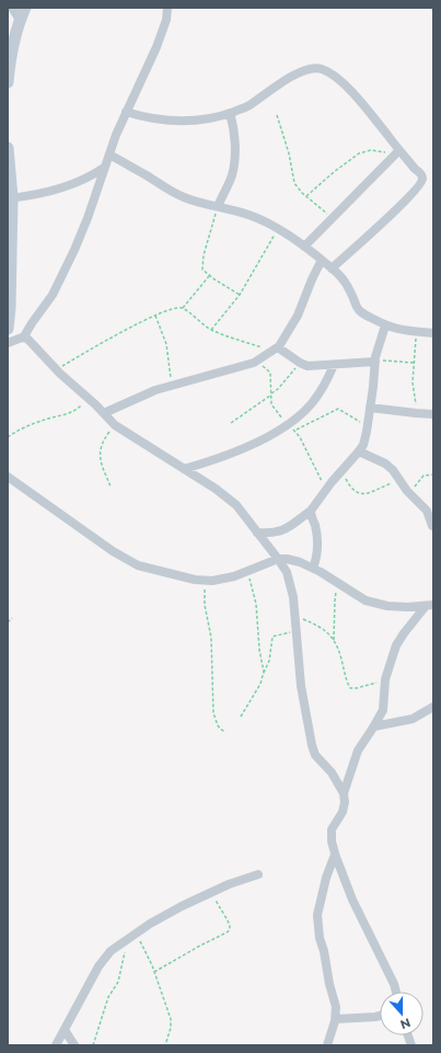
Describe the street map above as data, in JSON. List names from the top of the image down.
{
  "north": "bottom"
}
